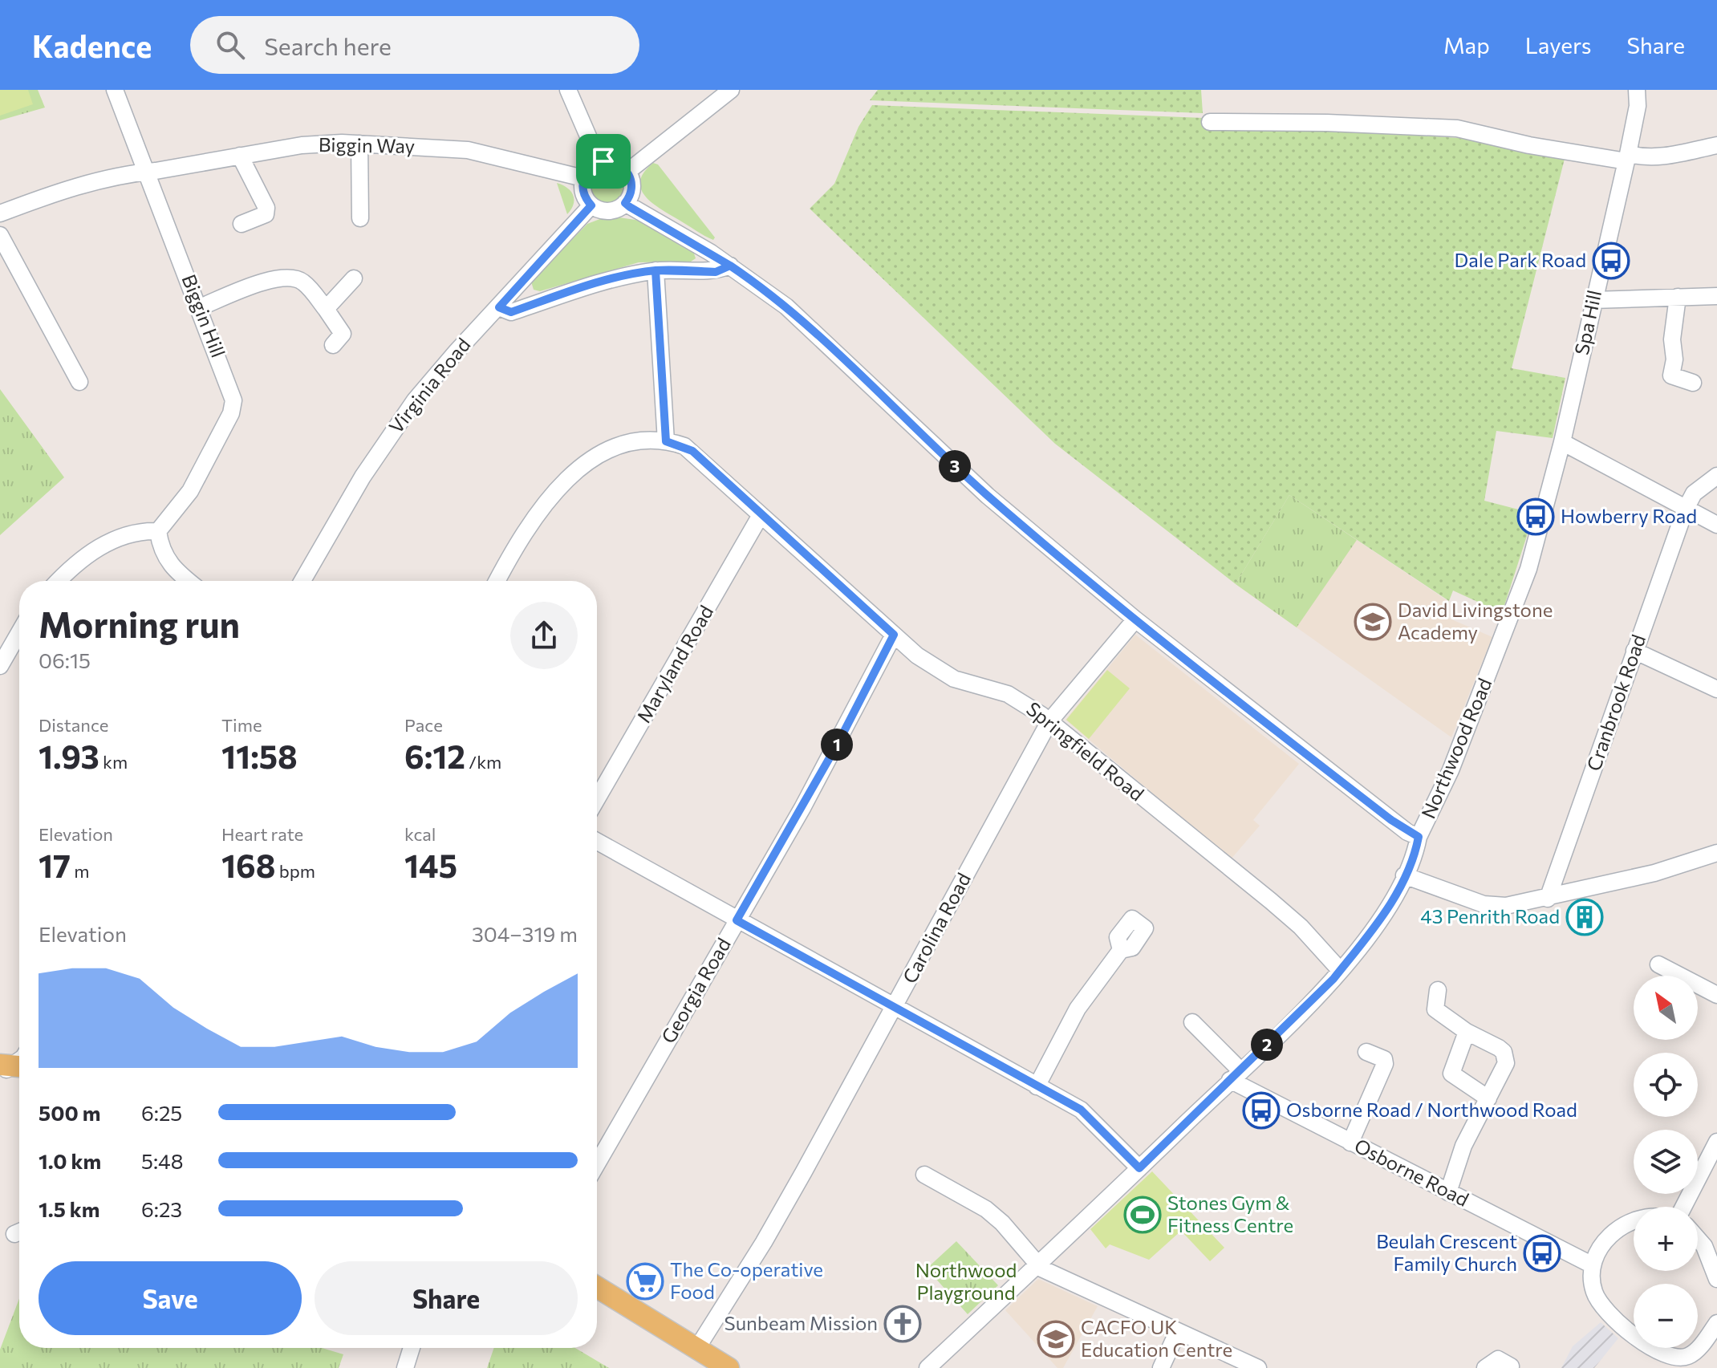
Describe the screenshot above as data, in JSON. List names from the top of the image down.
{
  "streets": {
    "street": [
      "Biggin Way",
      "Biggin Hill",
      "Spa Hill",
      "Virginia Road",
      "Maryland Road",
      "Cranbrook Road",
      "Northwood Road",
      "Springfield Road",
      "Carolina Road",
      "Georgia Road",
      "Osborne Road"
    ]
  },
  "crossings": [
    ["Biggin Way", "Biggin Hill"],
    ["Biggin Way", "Virginia Road"],
    ["Spa Hill", "Northwood Road"],
    ["Maryland Road", "Springfield Road"],
    ["Northwood Road", "Springfield Road"],
    ["Northwood Road", "Osborne Road"],
    ["Springfield Road", "Carolina Road"],
    ["Springfield Road", "Georgia Road"]
  ],
  "parks": ["Northwood Playground"],
  "places": {
    "bus stop": [
      "Dale Park Road",
      "Howberry Road",
      "Osborne Road / Northwood Road",
      "Beulah Crescent Family Church"
    ],
    "school or university": ["David Livingstone Academy", "CACFO UK Education Centre"],
    "building": ["43 Penrith Road"],
    "sports": ["Stones Gym & Fitness Centre"],
    "supermarket": ["The Co-operative Food"],
    "church": ["Sunbeam Mission"]
  },
  "north": "top left",
  "page": {
    "header": "Kadence",
    "search": "Search here",
    "nav": ["Map", "Layers", "Share"],
    "pins": ["3", "1", "2"],
    "heading": ["Morning run", "06:15"],
    "stats": [
      ["Distance", "1.93 km"],
      ["Time", "11:58"],
      ["Pace", "6:12 /km"],
      ["Elevation", "17 m"],
      ["Heart rate", "168 bpm"],
      ["kcal", "145"]
    ],
    "chart": ["Elevation", "304–319 m"],
    "map_buttons": ["+", "−"],
    "list": [
      {
        "name": "500 m",
        "note": "6:25"
      },
      {
        "name": "1.0 km",
        "note": "5:48"
      },
      {
        "name": "1.5 km",
        "note": "6:23"
      }
    ],
    "buttons": ["Save", "Share"]
  }
}
